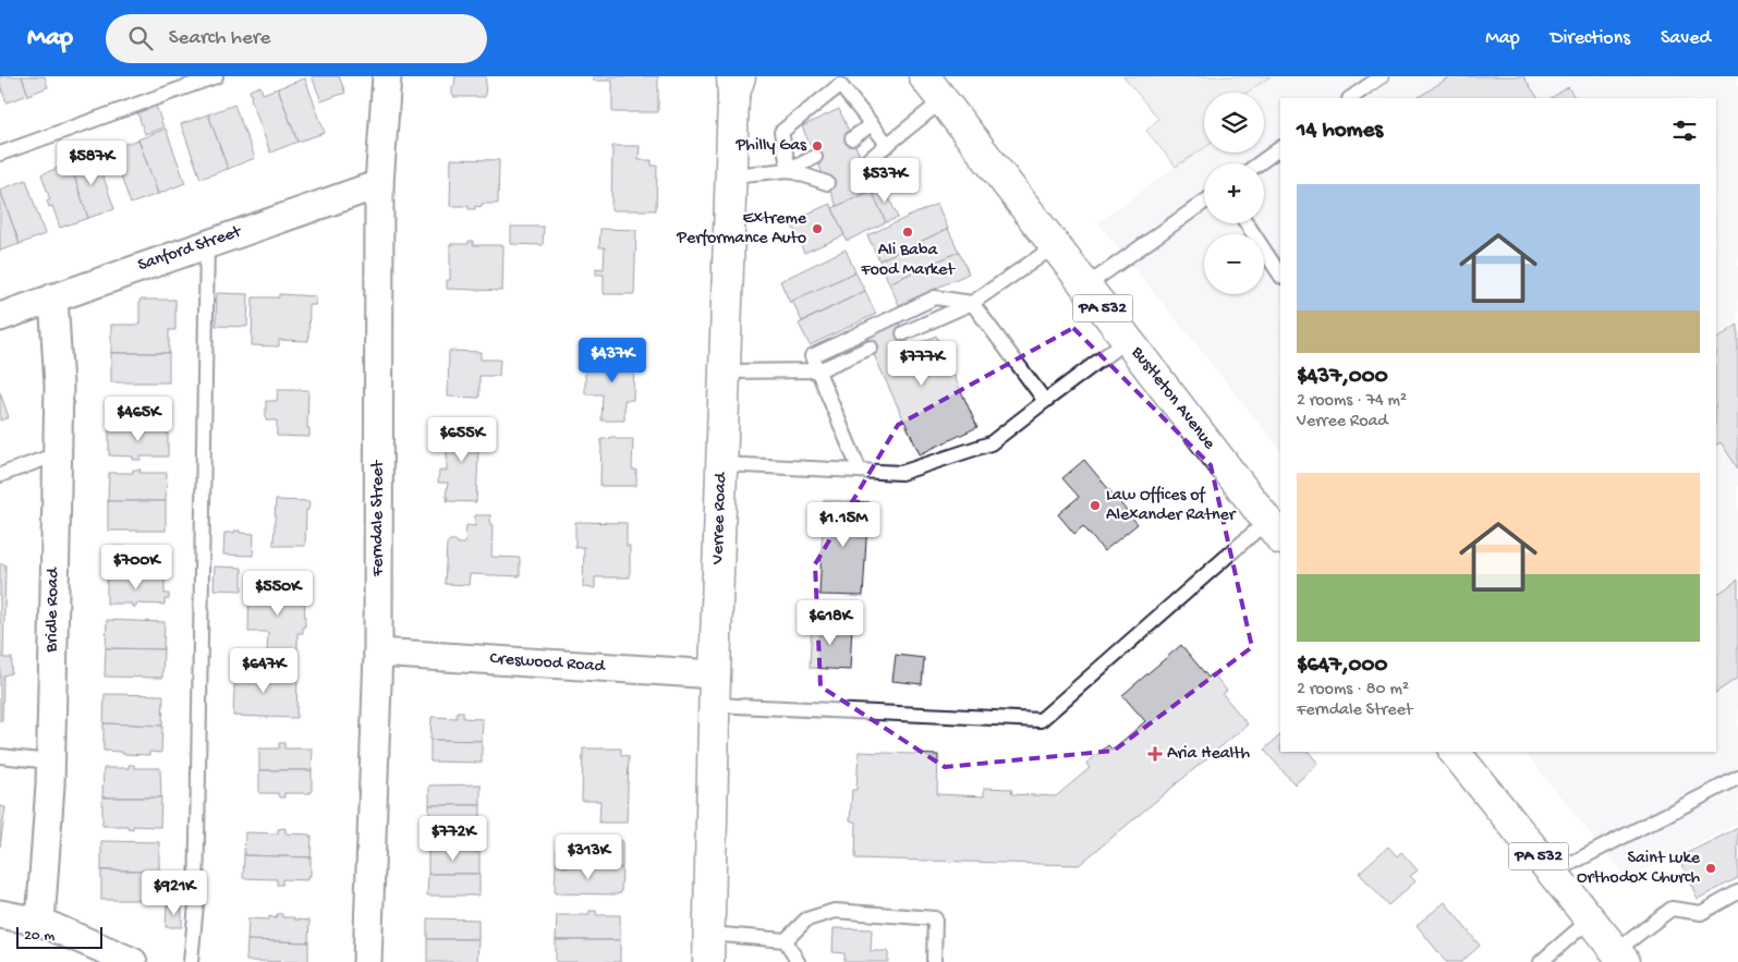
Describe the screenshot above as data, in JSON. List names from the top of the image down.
{
  "streets": {
    "main road": ["PA 532", "Bustleton Avenue", "Verree Road"],
    "street": [
      "Sanford Street",
      "Ferndale Street",
      "Bridle Road",
      "Creswood Road"
    ]
  },
  "crossings": [
    ["Sanford Street", "Ferndale Street"],
    ["Sanford Street", "Bridle Road"],
    ["Ferndale Street", "Creswood Road"],
    ["Verree Road", "Creswood Road"]
  ],
  "places": {
    "other": [
      "Philly Gas",
      "Extreme Performance Auto",
      "Ali Baba Food Market",
      "Law Offices of Alexander Ratner",
      "Saint Luke Orthodox Church"
    ],
    "health": ["Aria Health"]
  },
  "scale_bar": "20 m",
  "page": {
    "header": "Map",
    "search": "Search here",
    "nav": ["Map", "Directions", "Saved"],
    "map_buttons": ["+", "−"],
    "heading": "14 homes",
    "price": [
      "$587K",
      "$537K",
      "$437K",
      "$777K",
      "$465K",
      "$655K",
      "$1.15M",
      "$700K",
      "$550K",
      "$618K",
      "$647K",
      "$772K",
      "$313K",
      "$921K"
    ],
    "list": [
      {
        "name": "$437,000",
        "note": "2 rooms · 74 m² · Verree Road"
      },
      {
        "name": "$647,000",
        "note": "2 rooms · 80 m² · Ferndale Street"
      }
    ],
    "scale": "20 m"
  }
}
